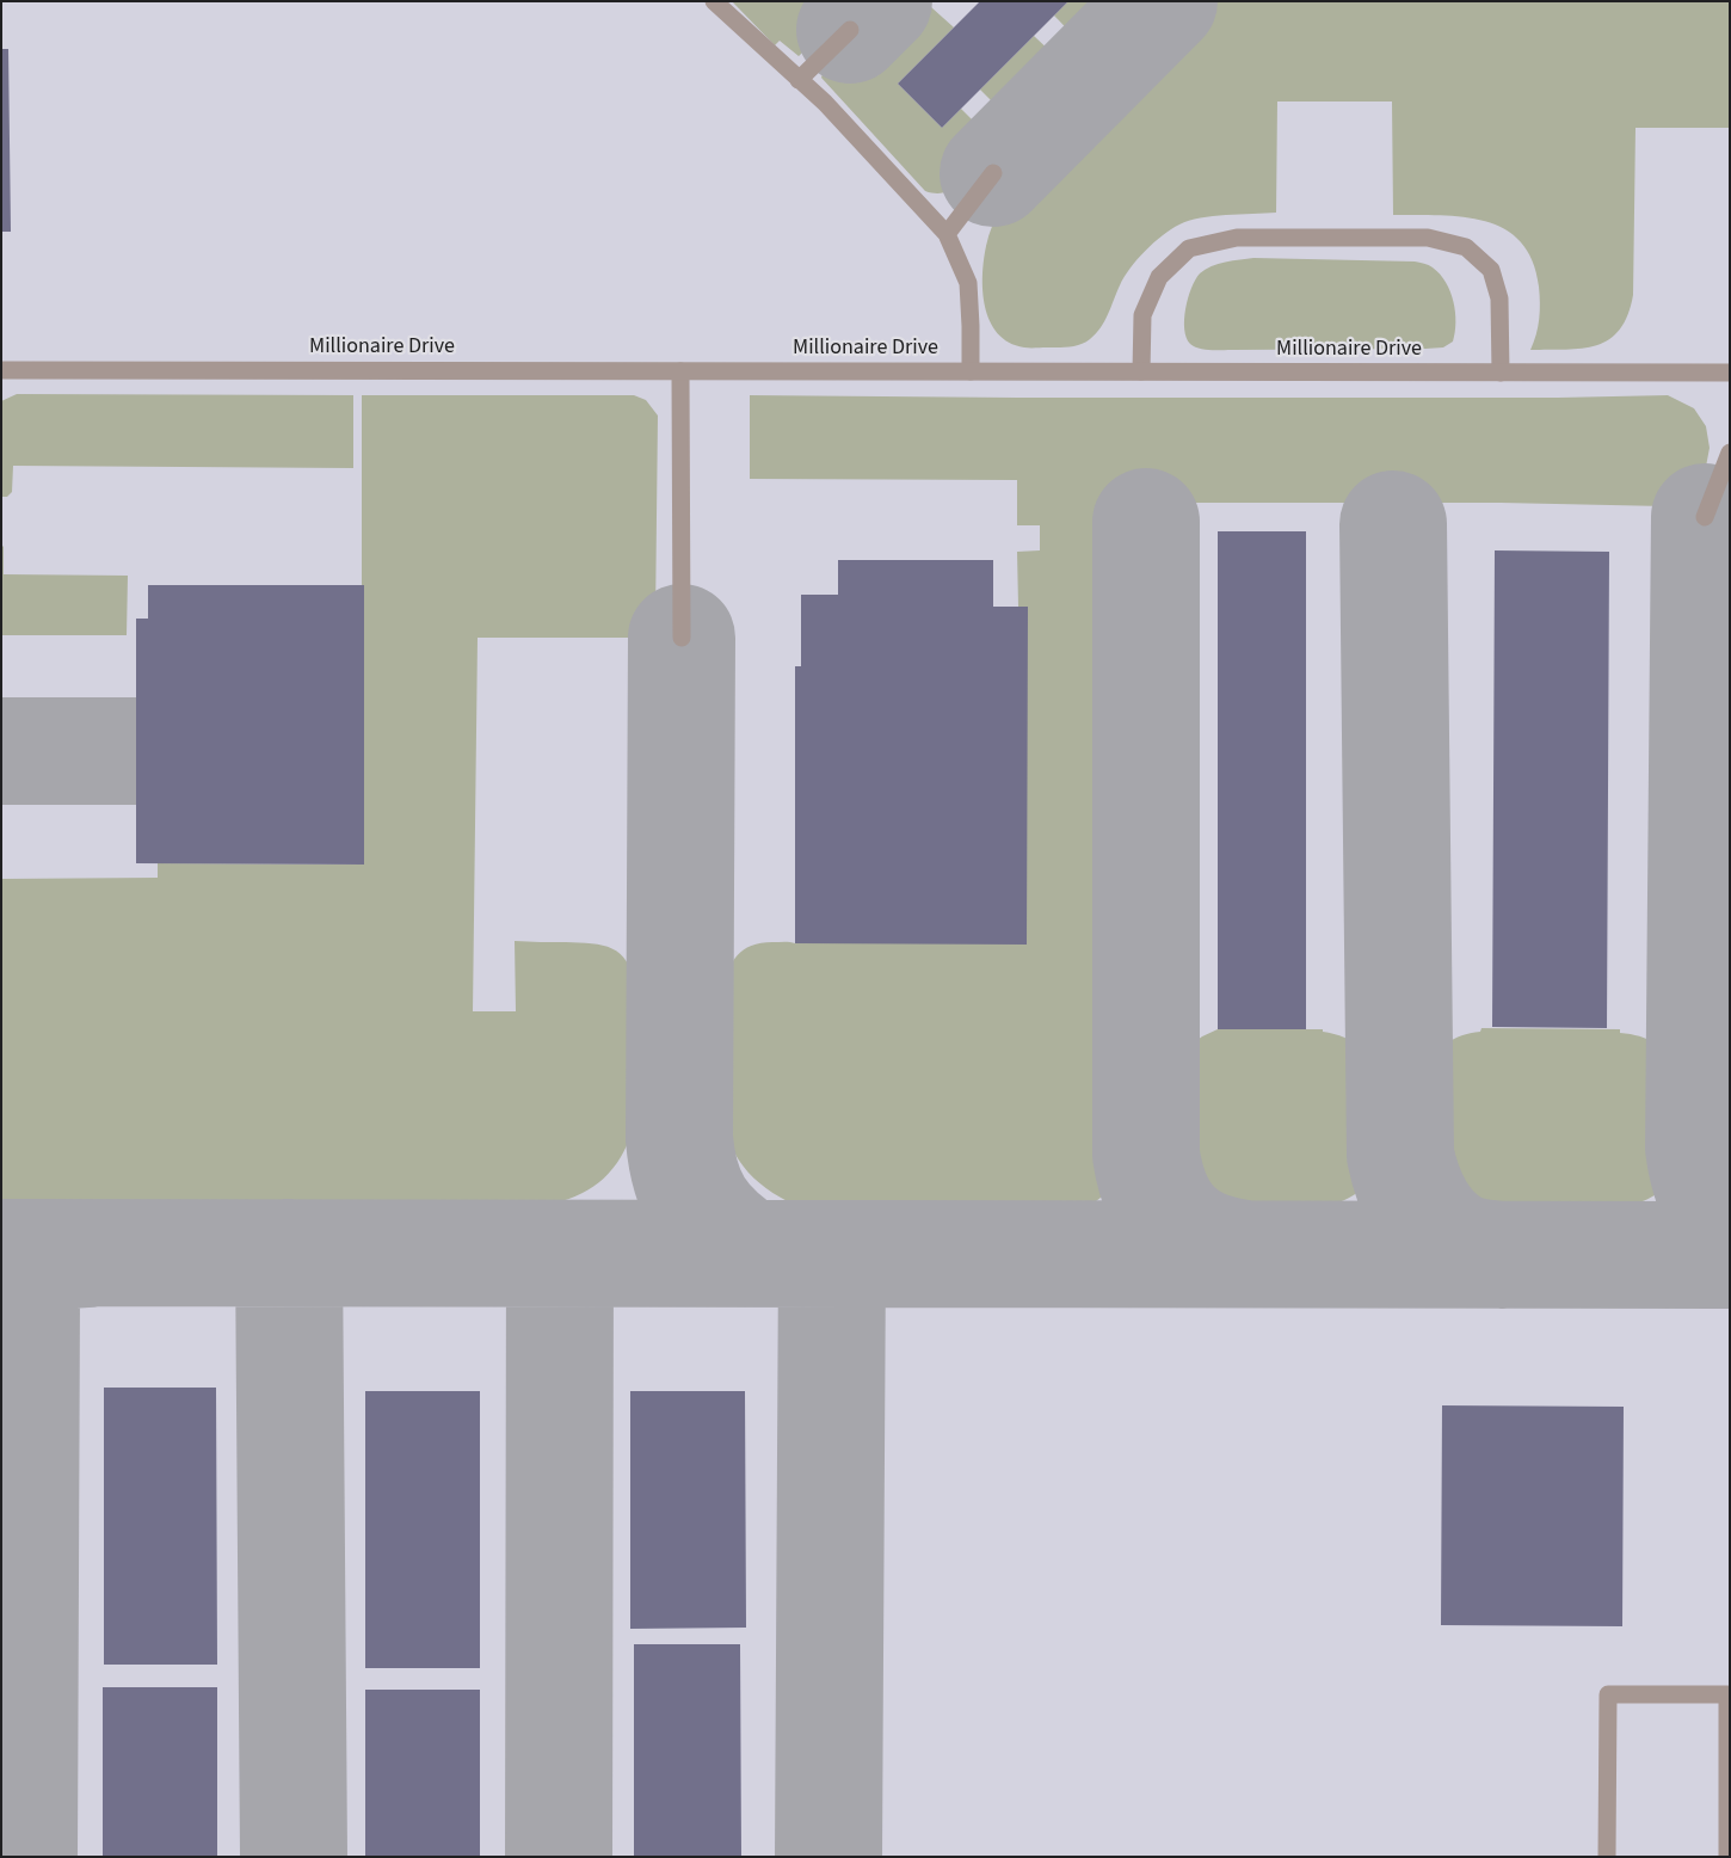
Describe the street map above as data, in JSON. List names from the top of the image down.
{
  "streets": {
    "street": ["Millionaire Drive"]
  }
}
